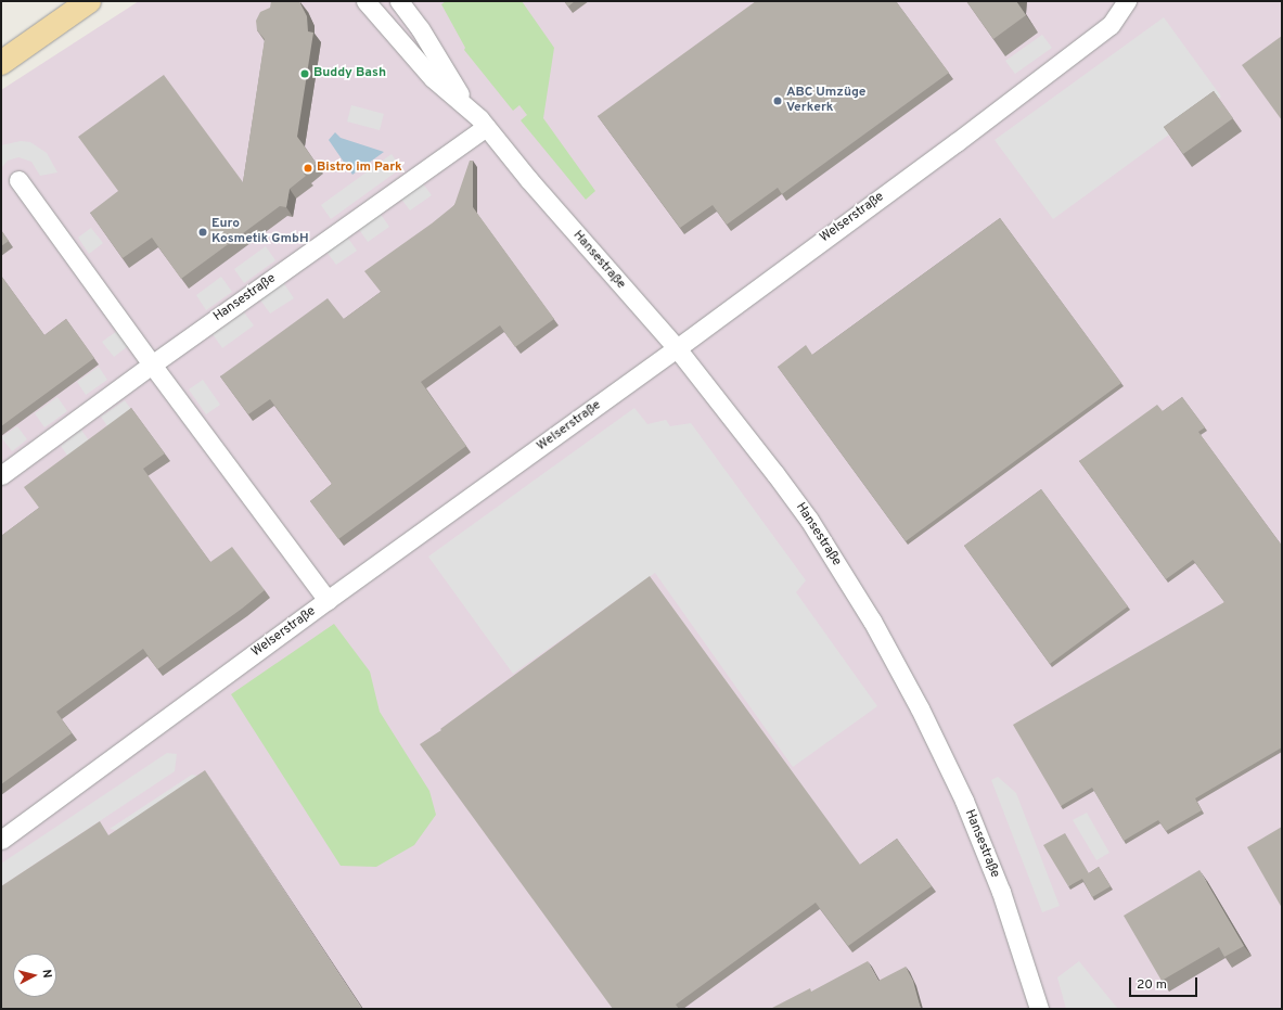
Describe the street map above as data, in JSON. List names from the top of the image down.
{
  "streets": {
    "street": ["Welserstraße", "Hansestraße"]
  },
  "crossings": [
    ["Welserstraße", "Hansestraße"]
  ],
  "places": [
    "Buddy Bash",
    "ABC Umzüge Verkerk",
    "Bistro im Park",
    "Euro Kosmetik GmbH"
  ],
  "scale_bar": "20 m",
  "north": "right"
}
